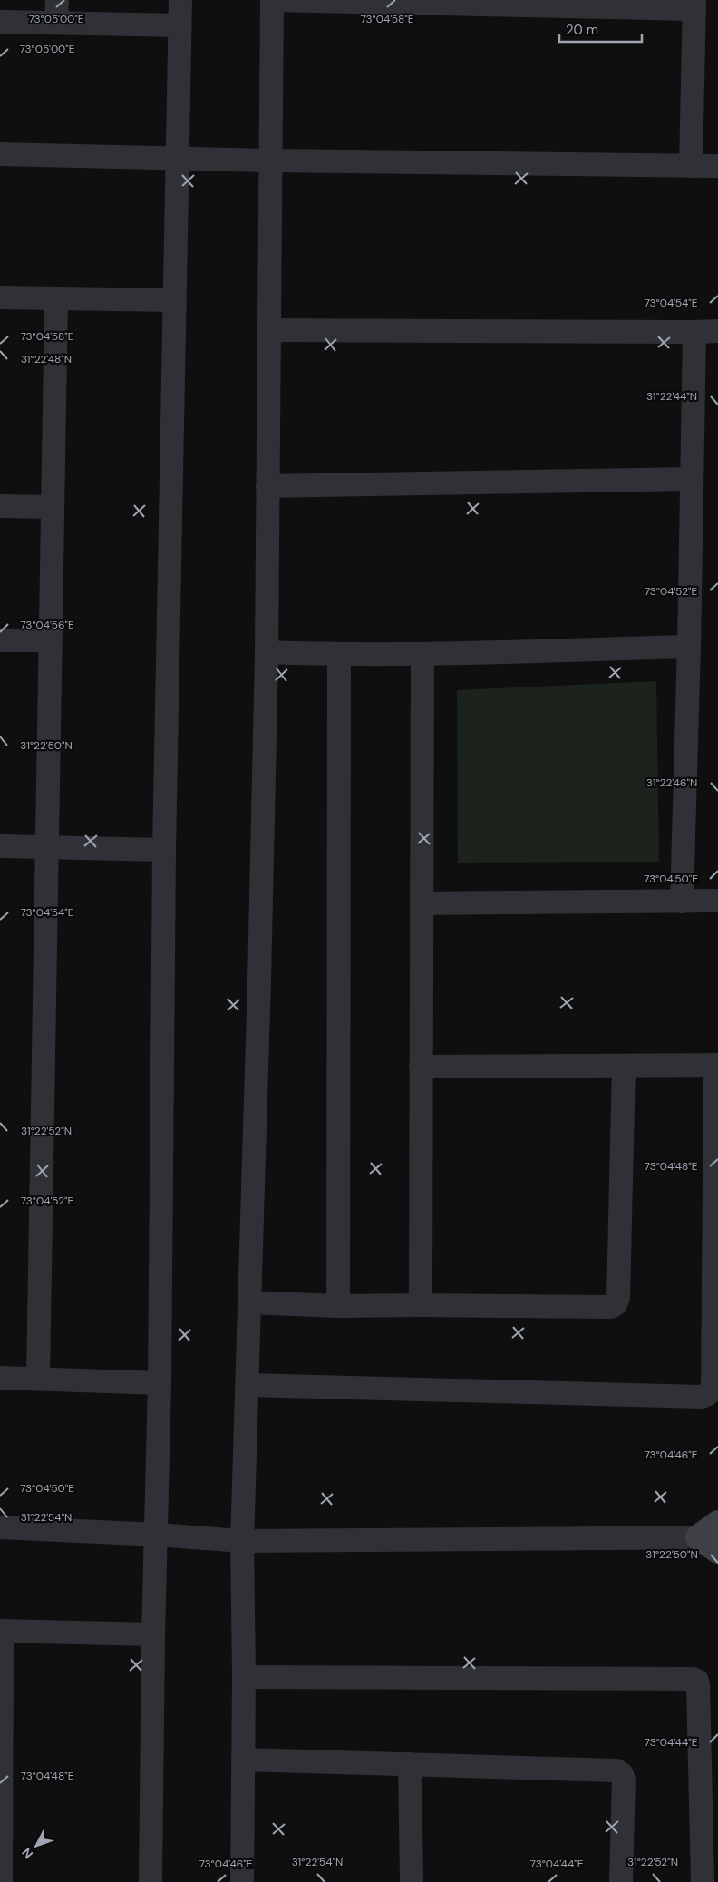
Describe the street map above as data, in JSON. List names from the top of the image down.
{
  "scale_bar": "20 m",
  "north": "bottom left",
  "coordinates": [
    "73°05'00\"E",
    "73°04'58\"E",
    "73°04'54\"E",
    "31°22'48\"N",
    "31°22'44\"N",
    "73°04'52\"E",
    "73°04'56\"E",
    "31°22'50\"N",
    "31°22'46\"N",
    "73°04'50\"E",
    "31°22'52\"N",
    "73°04'48\"E",
    "73°04'46\"E",
    "31°22'54\"N",
    "73°04'44\"E"
  ]
}
